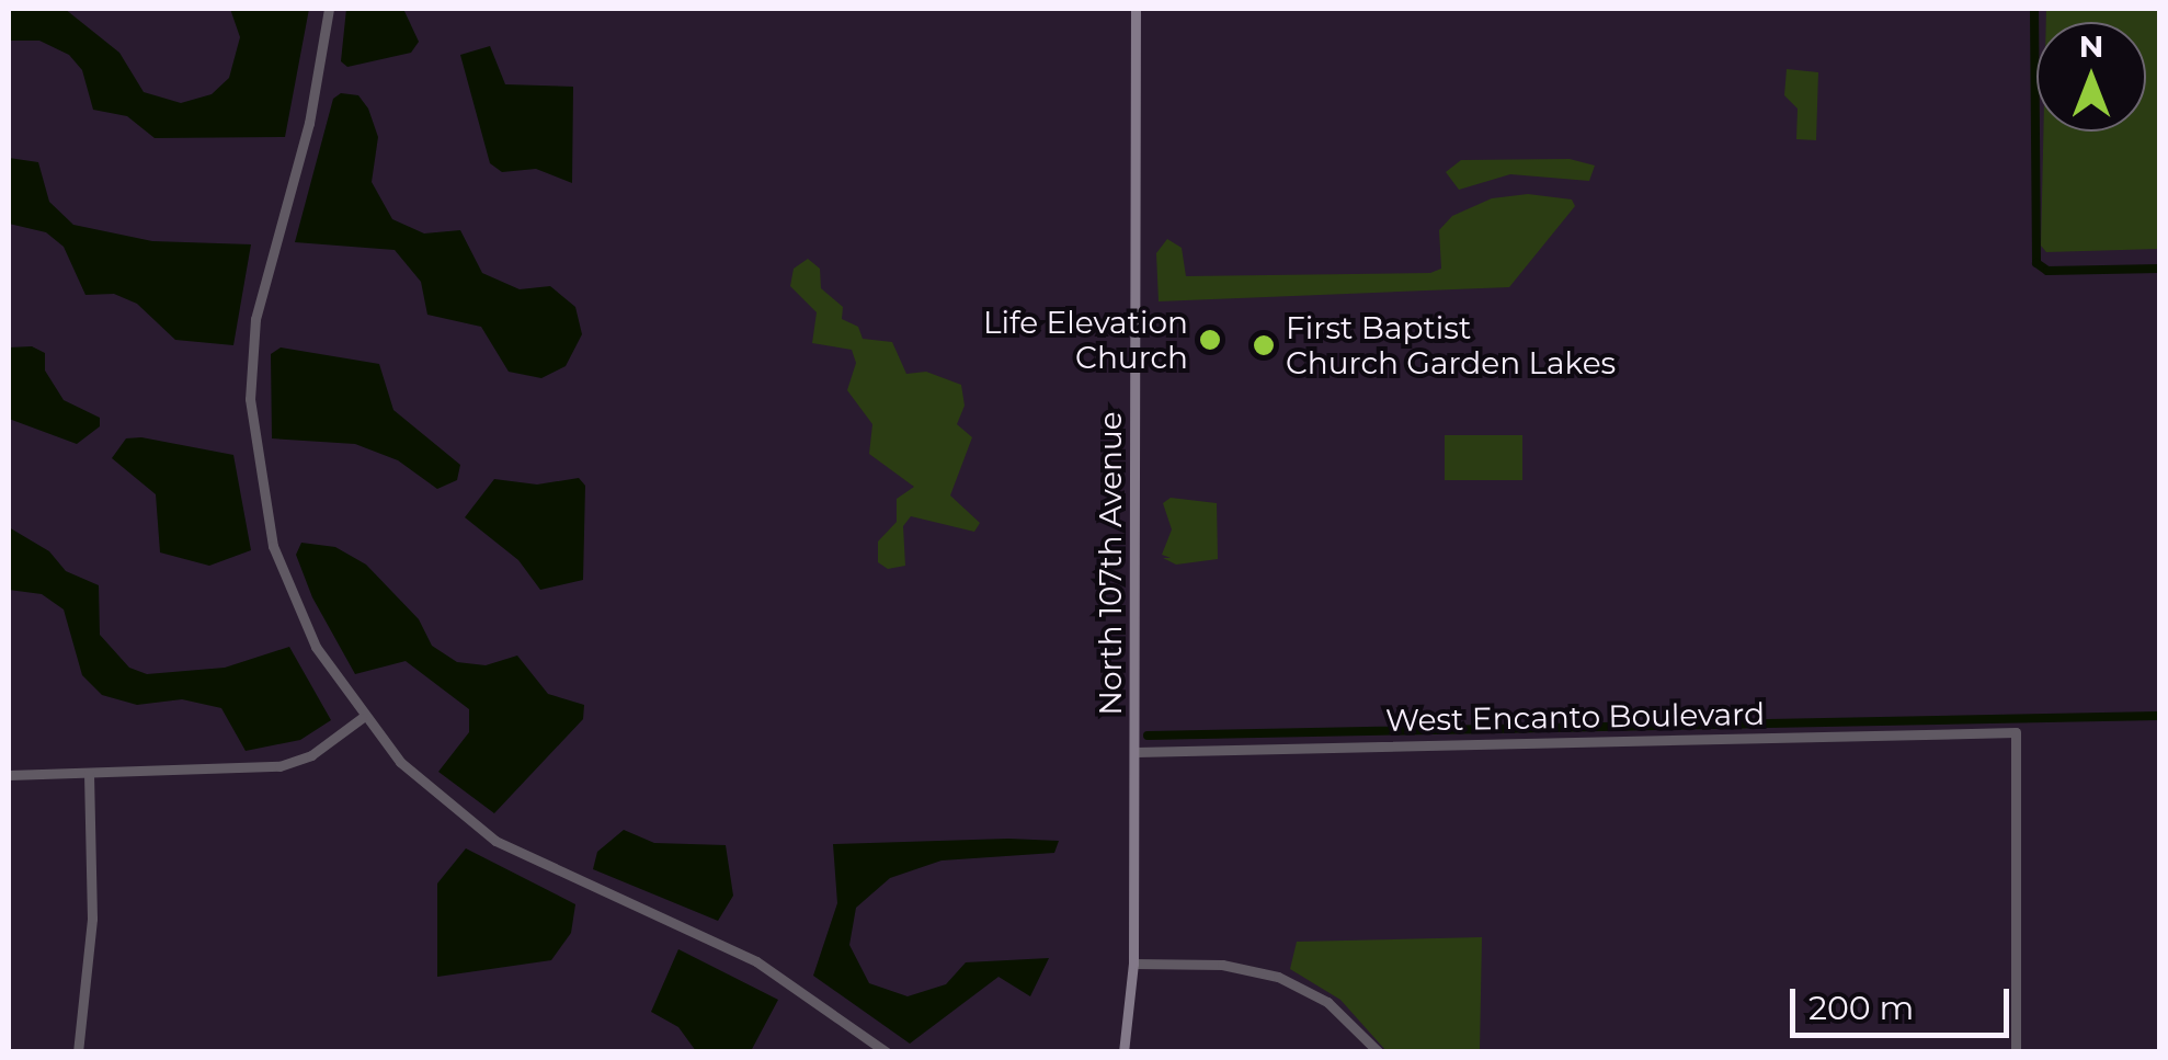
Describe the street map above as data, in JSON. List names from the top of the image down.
{
  "streets": {
    "main road": ["North 107th Avenue"],
    "street": ["West Encanto Boulevard"]
  },
  "crossings": [
    ["North 107th Avenue", "West Encanto Boulevard"]
  ],
  "places": ["Life Elevation Church", "First Baptist Church Garden Lakes"],
  "scale_bar": "200 m",
  "north": "top"
}
